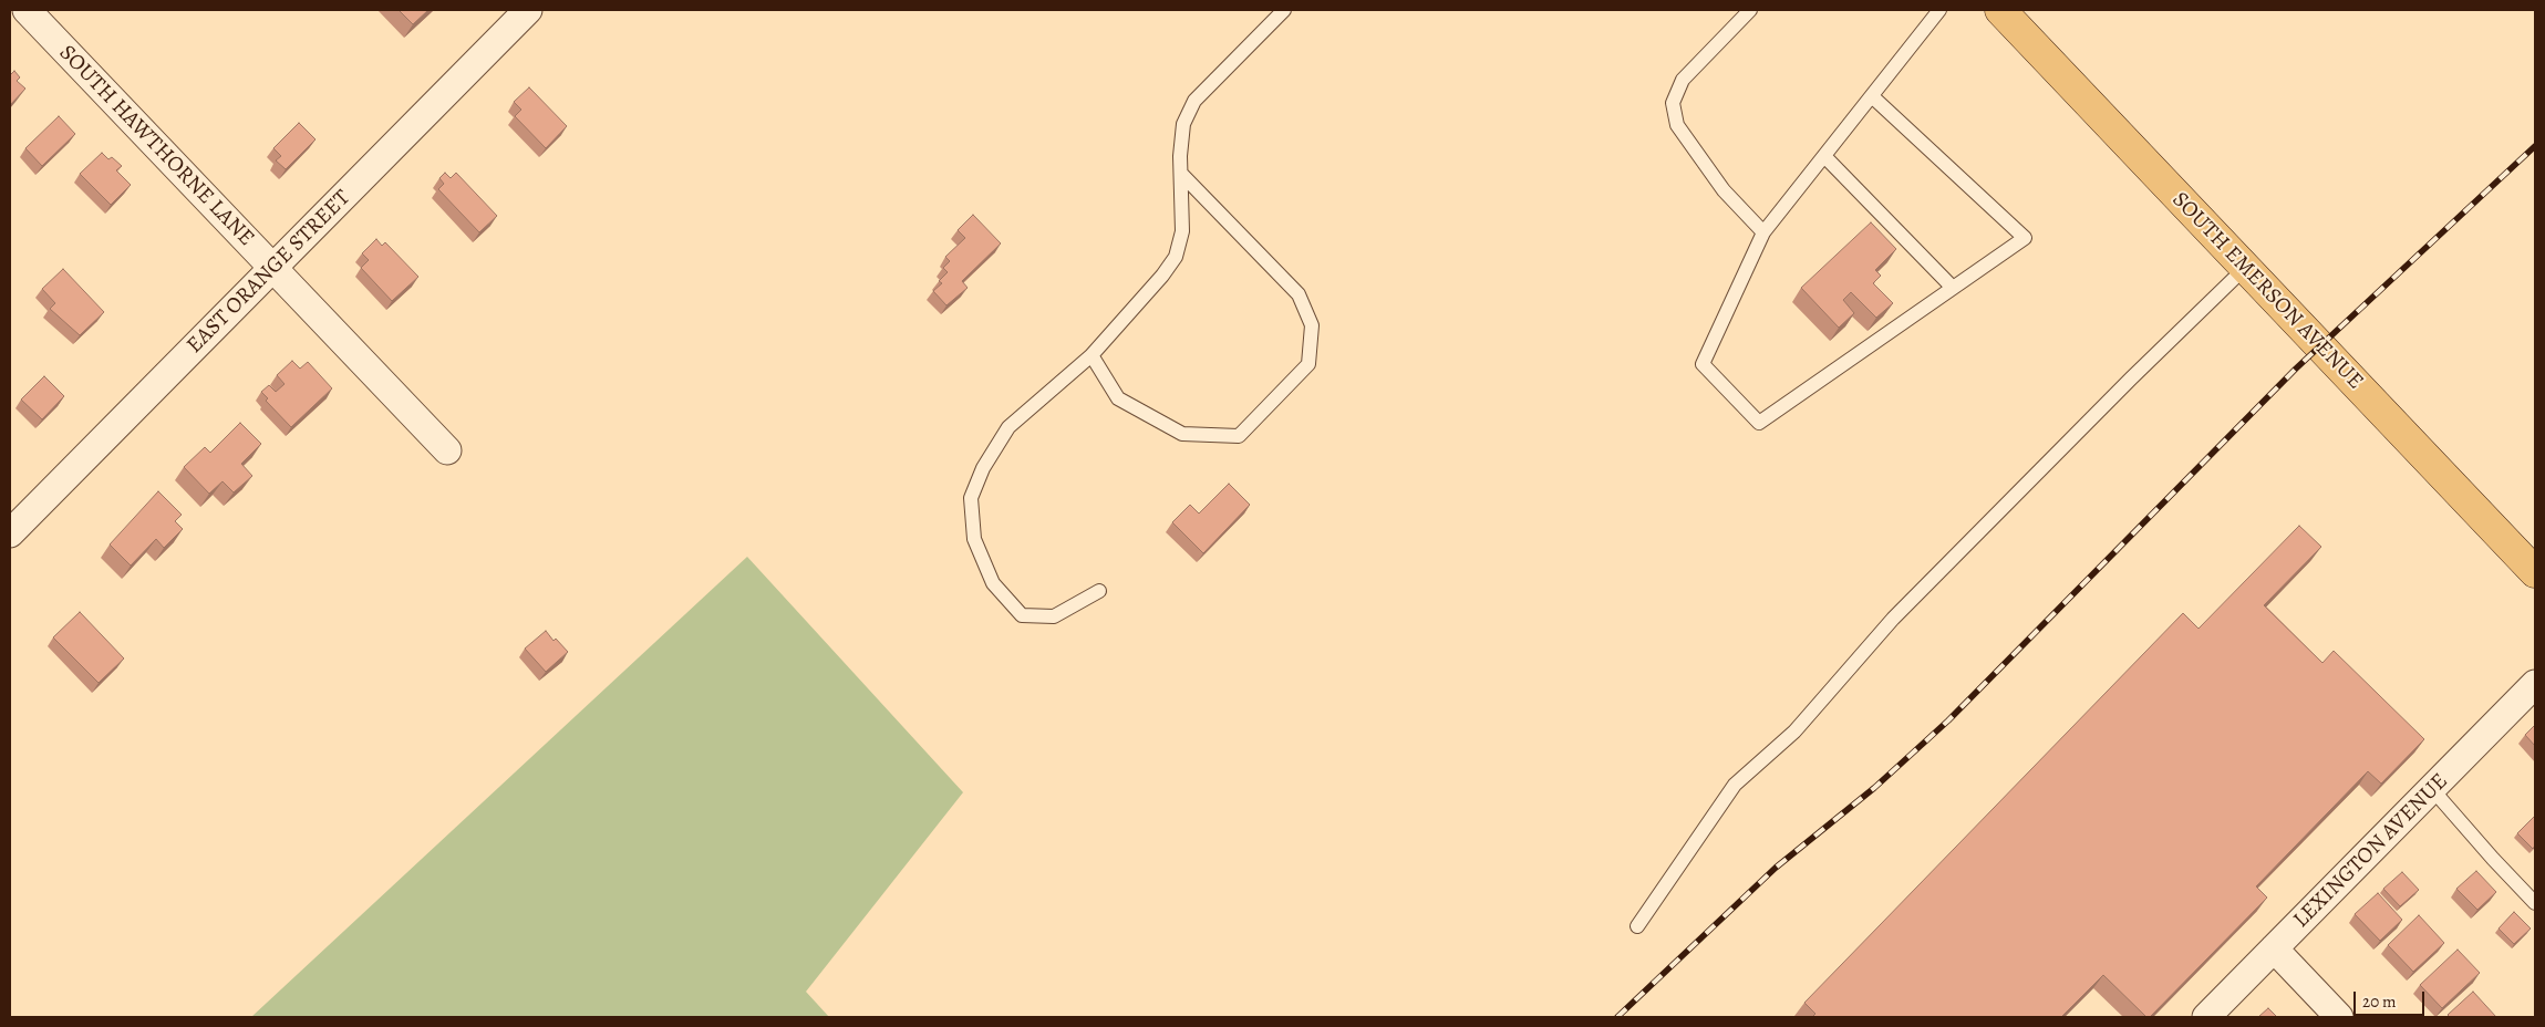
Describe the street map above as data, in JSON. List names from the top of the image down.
{
  "streets": {
    "main road": ["SOUTH EMERSON AVENUE"],
    "street": ["SOUTH HAWTHORNE LANE", "EAST ORANGE STREET", "LEXINGTON AVENUE"]
  },
  "crossings": [
    ["SOUTH HAWTHORNE LANE", "EAST ORANGE STREET"]
  ],
  "scale_bar": "20 m"
}
